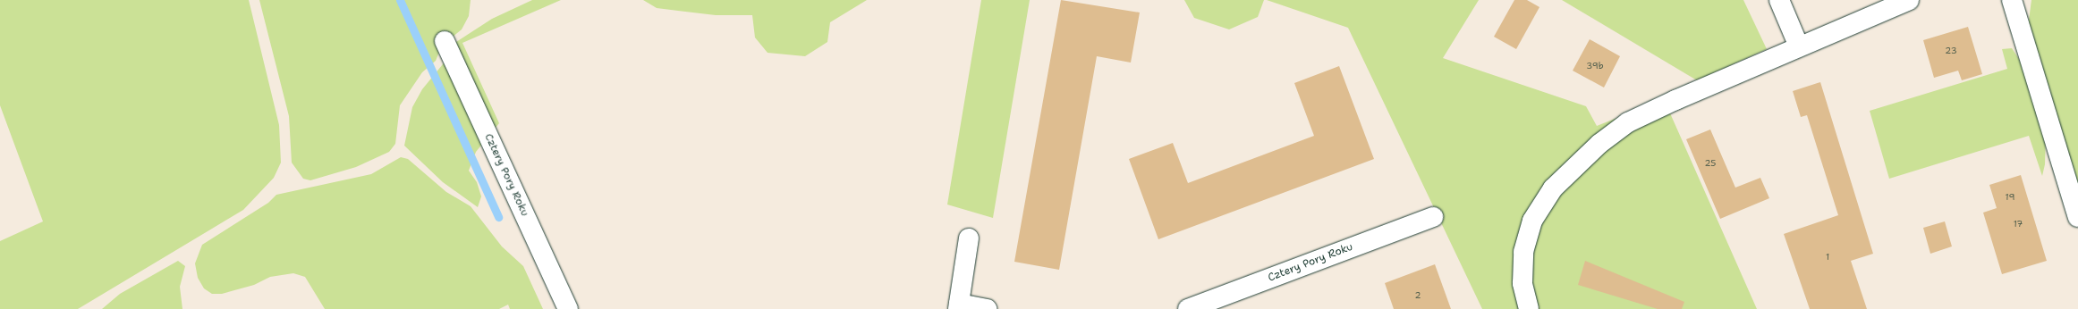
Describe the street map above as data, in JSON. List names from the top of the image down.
{
  "streets": {
    "street": ["Cztery Pory Roku"]
  },
  "house_numbers": [
    "23",
    "39b",
    "25",
    "19",
    "17",
    "1",
    "2"
  ]
}
